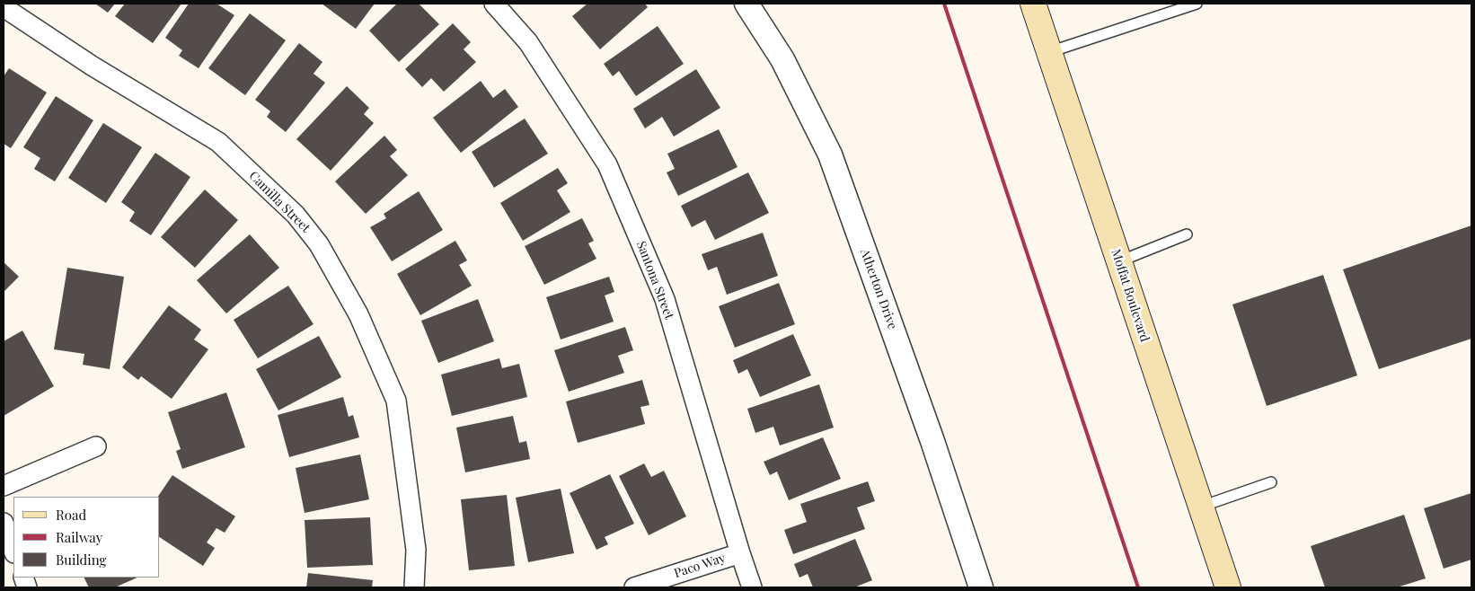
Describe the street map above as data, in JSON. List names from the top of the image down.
{
  "streets": {
    "main road": ["Moffat Boulevard"],
    "street": [
      "Camilla Street",
      "Santona Street",
      "Atherton Drive",
      "Paco Way"
    ]
  },
  "crossings": [
    ["Santona Street", "Paco Way"]
  ],
  "legend": ["Road", "Railway", "Building"]
}
